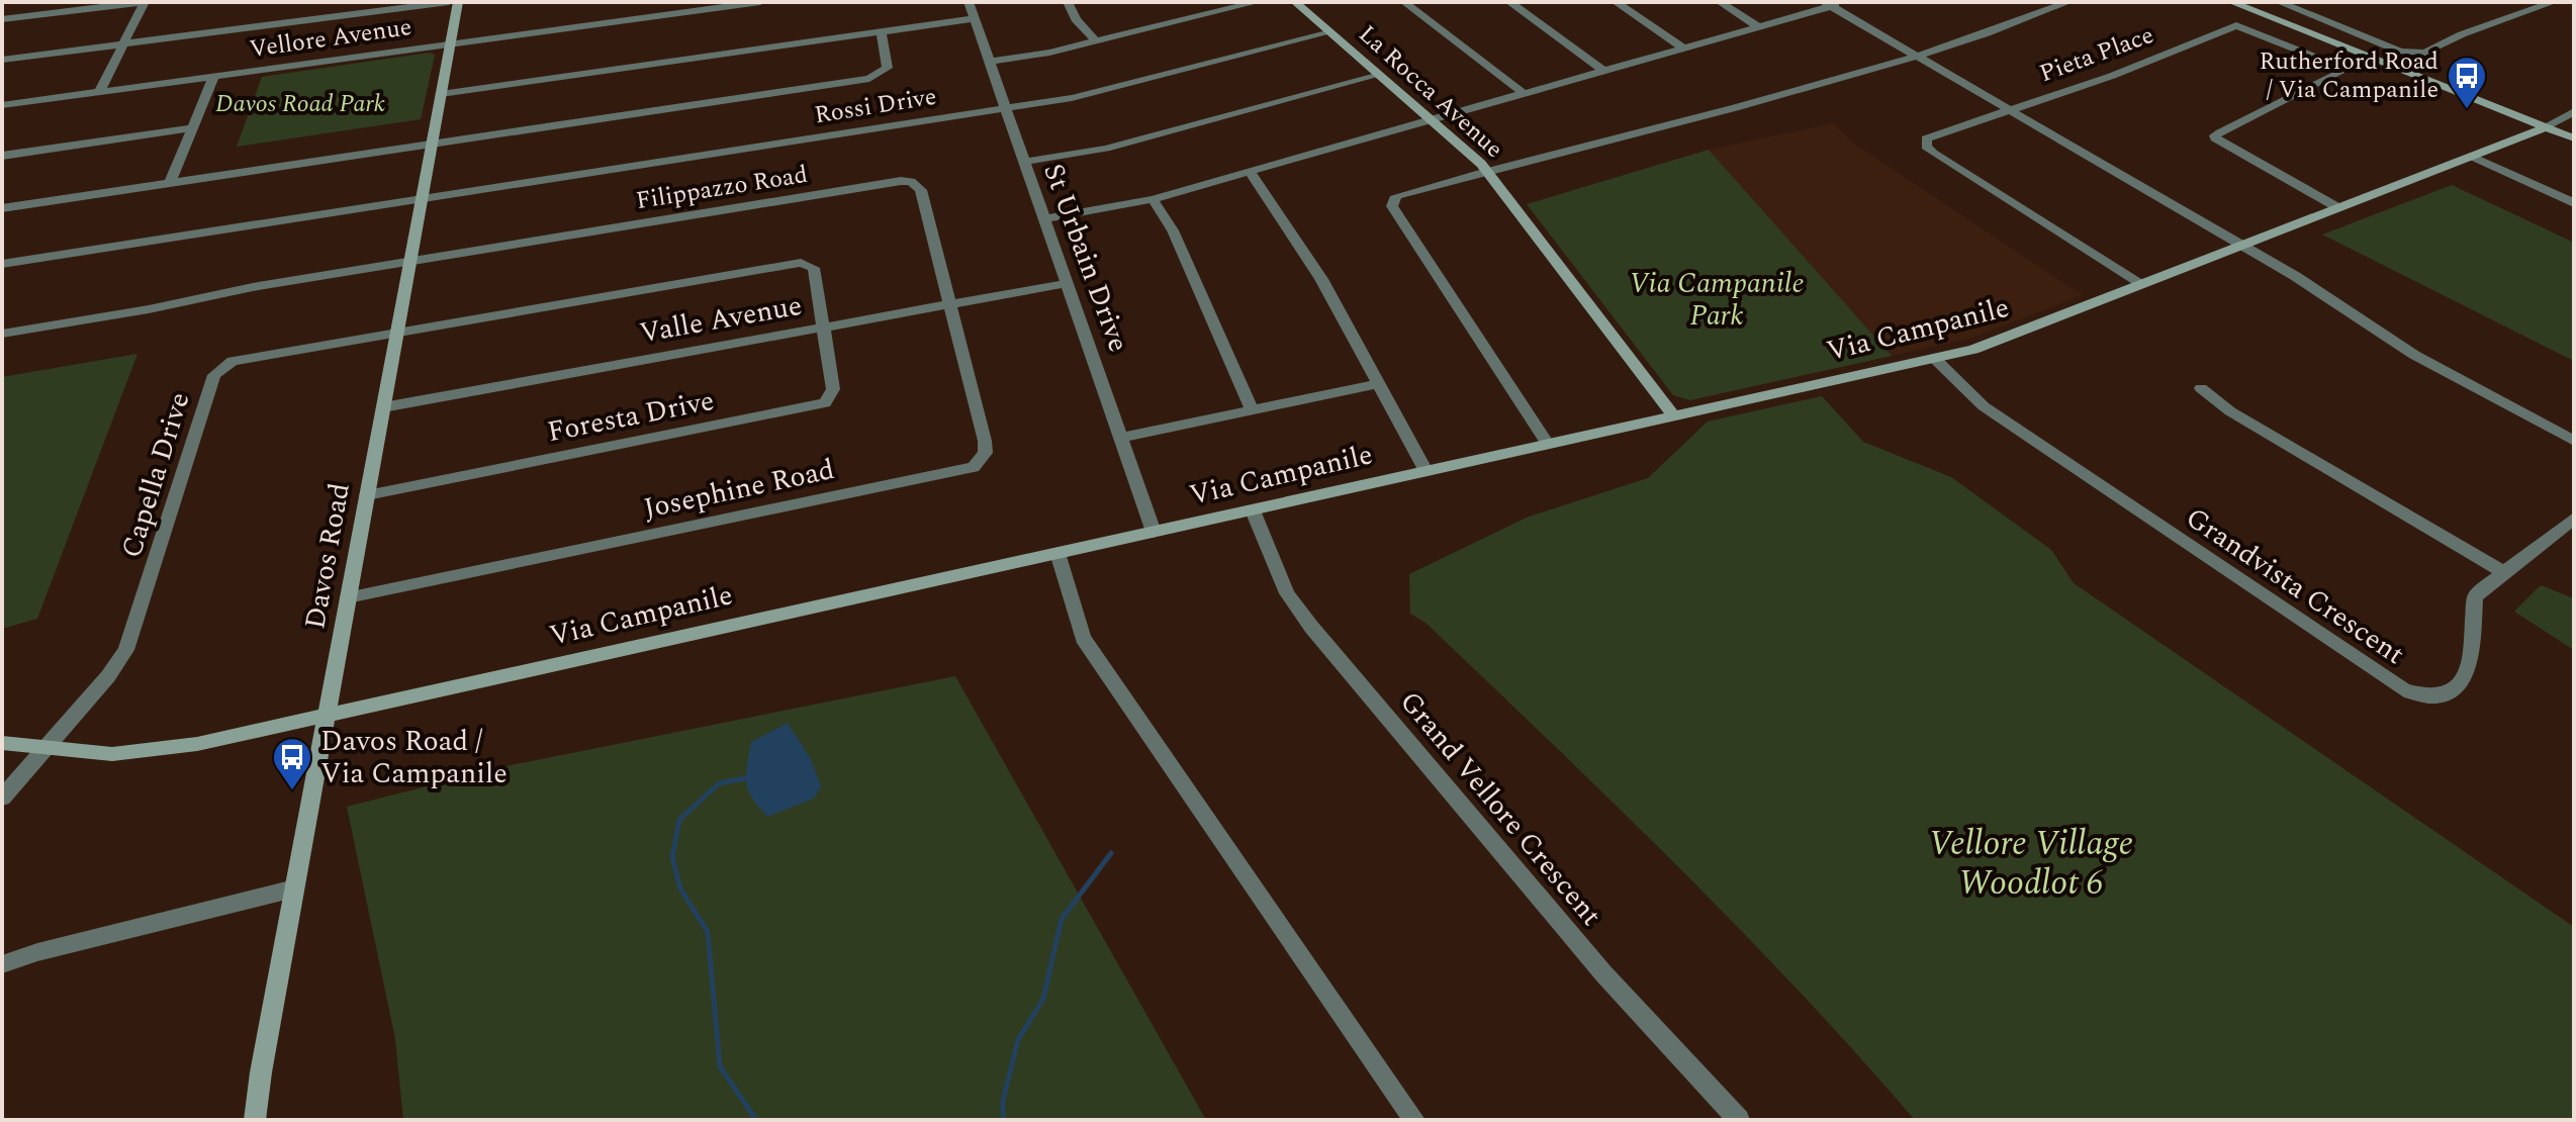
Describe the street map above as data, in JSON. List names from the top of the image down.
{
  "streets": {
    "street": [
      "Vellore Avenue",
      "Pieta Place",
      "La Rocca Avenue",
      "Rossi Drive",
      "Filippazzo Road",
      "St Urbain Drive",
      "Valle Avenue",
      "Via Campanile",
      "Foresta Drive",
      "Capella Drive",
      "Josephine Road",
      "Davos Road",
      "Grandvista Crescent",
      "Grand Vellore Crescent"
    ]
  },
  "crossings": [
    ["Vellore Avenue", "Davos Road"],
    ["Pieta Place", "Via Campanile"],
    ["La Rocca Avenue", "Rossi Drive"],
    ["La Rocca Avenue", "Via Campanile"],
    ["Rossi Drive", "St Urbain Drive"],
    ["Rossi Drive", "Davos Road"],
    ["Filippazzo Road", "Valle Avenue"],
    ["Filippazzo Road", "Josephine Road"],
    ["Filippazzo Road", "Davos Road"],
    ["St Urbain Drive", "Valle Avenue"],
    ["St Urbain Drive", "Via Campanile"],
    ["Valle Avenue", "Foresta Drive"],
    ["Valle Avenue", "Capella Drive"],
    ["Valle Avenue", "Josephine Road"],
    ["Valle Avenue", "Davos Road"],
    ["Via Campanile", "Capella Drive"],
    ["Via Campanile", "Davos Road"],
    ["Via Campanile", "Grandvista Crescent"],
    ["Via Campanile", "Grand Vellore Crescent"],
    ["Foresta Drive", "Capella Drive"],
    ["Foresta Drive", "Davos Road"],
    ["Capella Drive", "Davos Road"],
    ["Josephine Road", "Davos Road"]
  ],
  "parks": ["Davos Road Park", "Via Campanile Park", "Vellore Village Woodlot 6"],
  "places": {
    "bus stop": ["Rutherford Road / Via Campanile", "Davos Road / Via Campanile"]
  }
}
